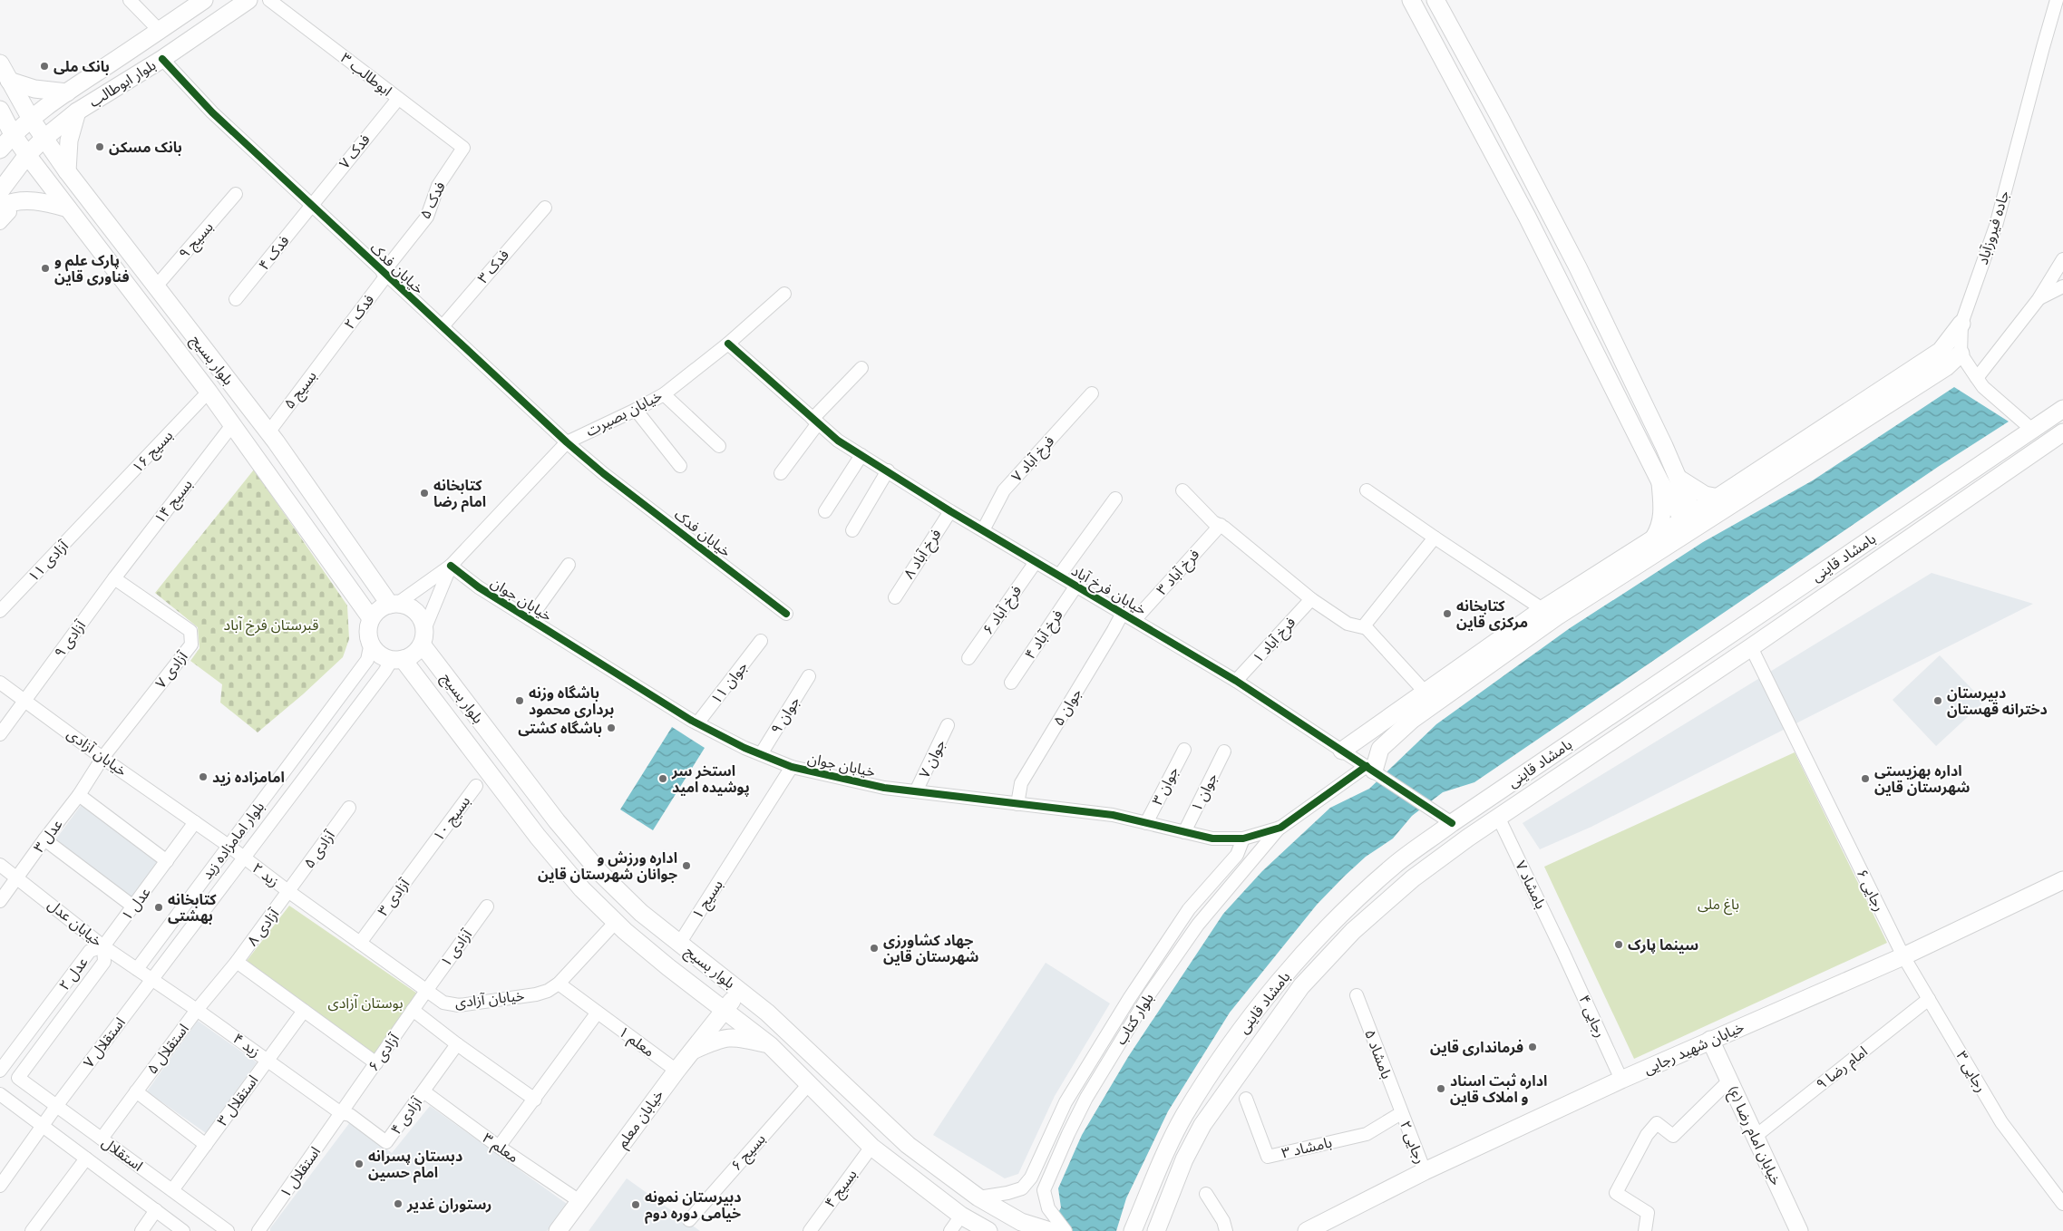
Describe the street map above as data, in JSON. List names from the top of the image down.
{
  "streets": {
    "main road": [
      "بلوار ابوطالب",
      "بلوار بسیج",
      "بامشاد قاینی",
      "خیابان شهید رجایی",
      "خیابان معلم",
      "خیابان امام رضا (ع)"
    ],
    "street": [
      "ابوطالب ۳",
      "فدک ۷",
      "فدک ۵",
      "جاده فیروزآباد",
      "بسیج ۹",
      "فدک ۴",
      "فدک ۳",
      "خیابان فدک",
      "فدک ۲",
      "بسیج ۵",
      "خیابان بصیرت",
      "بسیج ۱۶",
      "فرخ آباد ۷",
      "بسیج ۱۴",
      "فرخ آباد ۸",
      "آزادی ۱۱",
      "فرخ آباد ۳",
      "خیابان فرخ آباد",
      "خیابان جوان",
      "فرخ آباد ۶",
      "فرخ آباد ۴",
      "آزادی ۹",
      "فرخ آباد ۱",
      "آزادی ۷",
      "جوان ۱۱",
      "جوان ۵",
      "جوان ۹",
      "خیابان آزادی",
      "جوان ۷",
      "جوان ۳",
      "جوان ۱",
      "بسیج ۱۰",
      "عدل ۳",
      "بلوار امامزاده زید",
      "آزادی ۵",
      "زید ۲",
      "بامشاد ۷",
      "رجایی ۶",
      "آزادی ۳",
      "بسیج ۱",
      "عدل ۱",
      "خیابان عدل",
      "آزادی ۸",
      "آزادی ۱",
      "عدل ۲",
      "رجایی ۴",
      "بلوار کتاب",
      "معلم ۱",
      "استقلال ۷",
      "زید ۴",
      "استقلال ۵",
      "آزادی ۶",
      "بامشاد ۵",
      "امام رضا ۹",
      "رجایی ۳",
      "استقلال ۳",
      "آزادی ۴",
      "رجایی ۲",
      "معلم ۳",
      "بامشاد ۳",
      "بسیج ۶",
      "استقلال",
      "استقلال ۱",
      "بسیج ۴"
    ]
  },
  "crossings": [
    ["ابوطالب ۳", "فدک ۷"],
    ["ابوطالب ۳", "فدک ۵"],
    ["بلوار ابوطالب", "خیابان فدک"],
    ["بلوار ابوطالب", "بلوار بسیج"],
    ["فدک ۷", "فدک ۴"],
    ["فدک ۷", "خیابان فدک"],
    ["فدک ۵", "خیابان فدک"],
    ["فدک ۵", "فدک ۲"],
    ["بسیج ۹", "بلوار بسیج"],
    ["فدک ۴", "خیابان فدک"],
    ["فدک ۳", "خیابان فدک"],
    ["خیابان فدک", "فدک ۲"],
    ["خیابان فدک", "خیابان بصیرت"],
    ["فدک ۲", "بسیج ۵"],
    ["بلوار بسیج", "بسیج ۵"],
    ["بلوار بسیج", "بسیج ۱۶"],
    ["بلوار بسیج", "بسیج ۱۴"],
    ["بلوار بسیج", "خیابان آزادی"],
    ["بلوار بسیج", "بلوار امامزاده زید"],
    ["بلوار بسیج", "بسیج ۱"],
    ["بلوار بسیج", "بلوار کتاب"],
    ["بلوار بسیج", "خیابان معلم"],
    ["بلوار بسیج", "بسیج ۶"],
    ["بلوار بسیج", "بسیج ۴"],
    ["خیابان بصیرت", "خیابان فرخ آباد"],
    ["خیابان بصیرت", "خیابان جوان"],
    ["بسیج ۱۶", "آزادی ۱۱"],
    ["فرخ آباد ۷", "خیابان فرخ آباد"],
    ["بسیج ۱۴", "آزادی ۹"],
    ["بسیج ۱۴", "آزادی ۷"],
    ["فرخ آباد ۸", "خیابان فرخ آباد"],
    ["بامشاد قاینی", "خیابان فرخ آباد"],
    ["بامشاد قاینی", "بامشاد ۷"],
    ["بامشاد قاینی", "رجایی ۶"],
    ["فرخ آباد ۳", "خیابان فرخ آباد"],
    ["خیابان فرخ آباد", "فرخ آباد ۶"],
    ["خیابان فرخ آباد", "فرخ آباد ۴"],
    ["خیابان فرخ آباد", "فرخ آباد ۱"],
    ["خیابان فرخ آباد", "جوان ۵"],
    ["خیابان جوان", "جوان ۱۱"],
    ["خیابان جوان", "جوان ۵"],
    ["خیابان جوان", "جوان ۹"],
    ["خیابان جوان", "جوان ۷"],
    ["خیابان جوان", "جوان ۳"],
    ["خیابان جوان", "جوان ۱"],
    ["خیابان جوان", "بسیج ۱"],
    ["خیابان جوان", "بلوار کتاب"],
    ["آزادی ۹", "آزادی ۷"],
    ["آزادی ۹", "خیابان آزادی"],
    ["آزادی ۷", "خیابان آزادی"],
    ["آزادی ۷", "عدل ۳"],
    ["خیابان آزادی", "عدل ۳"],
    ["خیابان آزادی", "بلوار امامزاده زید"],
    ["خیابان آزادی", "آزادی ۵"],
    ["خیابان آزادی", "زید ۲"],
    ["خیابان آزادی", "آزادی ۳"],
    ["خیابان آزادی", "عدل ۱"],
    ["خیابان آزادی", "آزادی ۸"],
    ["خیابان آزادی", "آزادی ۱"],
    ["خیابان آزادی", "معلم ۱"],
    ["خیابان آزادی", "آزادی ۶"],
    ["بسیج ۱۰", "آزادی ۳"],
    ["عدل ۳", "خیابان عدل"],
    ["بلوار امامزاده زید", "زید ۲"],
    ["بلوار امامزاده زید", "خیابان عدل"],
    ["بلوار امامزاده زید", "استقلال ۷"],
    ["بلوار امامزاده زید", "زید ۴"],
    ["آزادی ۵", "زید ۲"],
    ["آزادی ۵", "آزادی ۸"],
    ["زید ۲", "آزادی ۸"],
    ["بامشاد ۷", "رجایی ۴"],
    ["رجایی ۶", "خیابان شهید رجایی"],
    ["رجایی ۶", "رجایی ۳"],
    ["عدل ۱", "خیابان عدل"],
    ["عدل ۱", "عدل ۲"],
    ["خیابان عدل", "عدل ۲"],
    ["خیابان عدل", "استقلال ۷"],
    ["خیابان عدل", "زید ۴"],
    ["آزادی ۸", "استقلال ۵"],
    ["آزادی ۱", "آزادی ۶"],
    ["عدل ۲", "استقلال"],
    ["رجایی ۴", "خیابان شهید رجایی"],
    ["معلم ۱", "خیابان معلم"],
    ["استقلال ۷", "زید ۴"],
    ["استقلال ۷", "استقلال"],
    ["زید ۴", "استقلال ۵"],
    ["زید ۴", "آزادی ۶"],
    ["زید ۴", "استقلال ۳"],
    ["زید ۴", "آزادی ۴"],
    ["زید ۴", "استقلال ۱"],
    ["خیابان شهید رجایی", "رجایی ۳"],
    ["خیابان شهید رجایی", "خیابان امام رضا (ع)"],
    ["خیابان شهید رجایی", "رجایی ۲"],
    ["استقلال ۵", "استقلال"],
    ["آزادی ۶", "آزادی ۴"],
    ["آزادی ۶", "استقلال ۱"],
    ["بامشاد ۵", "رجایی ۲"],
    ["بامشاد ۵", "بامشاد ۳"],
    ["امام رضا ۹", "رجایی ۳"],
    ["امام رضا ۹", "خیابان امام رضا (ع)"],
    ["استقلال ۳", "استقلال"],
    ["آزادی ۴", "معلم ۳"],
    ["آزادی ۴", "استقلال ۱"],
    ["خیابان معلم", "معلم ۳"],
    ["رجایی ۲", "بامشاد ۳"]
  ],
  "parks": ["قبرستان فرخ آباد", "باغ ملی", "بوستان آزادی"],
  "places": [
    "بانک ملی",
    "بانک مسکن",
    "پارک علم و فناوری قاین",
    "کتابخانه امام رضا",
    "کتابخانه مرکزی قاین",
    "باشگاه وزنه برداری محمود",
    "دبیرستان دخترانه قهستان",
    "باشگاه کشتی",
    "امامزاده زید",
    "استخر سر پوشیده امید",
    "اداره بهزیستی شهرستان قاین",
    "اداره ورزش و جوانان شهرستان قاین",
    "کتابخانه بهشتی",
    "سینما پارک",
    "جهاد کشاورزی شهرستان قاین",
    "فرمانداری قاین",
    "اداره ثبت اسناد و املاک قاین",
    "دبستان پسرانه امام حسین",
    "رستوران غدیر",
    "دبیرستان نمونه خیامی دوره دوم"
  ]
}
